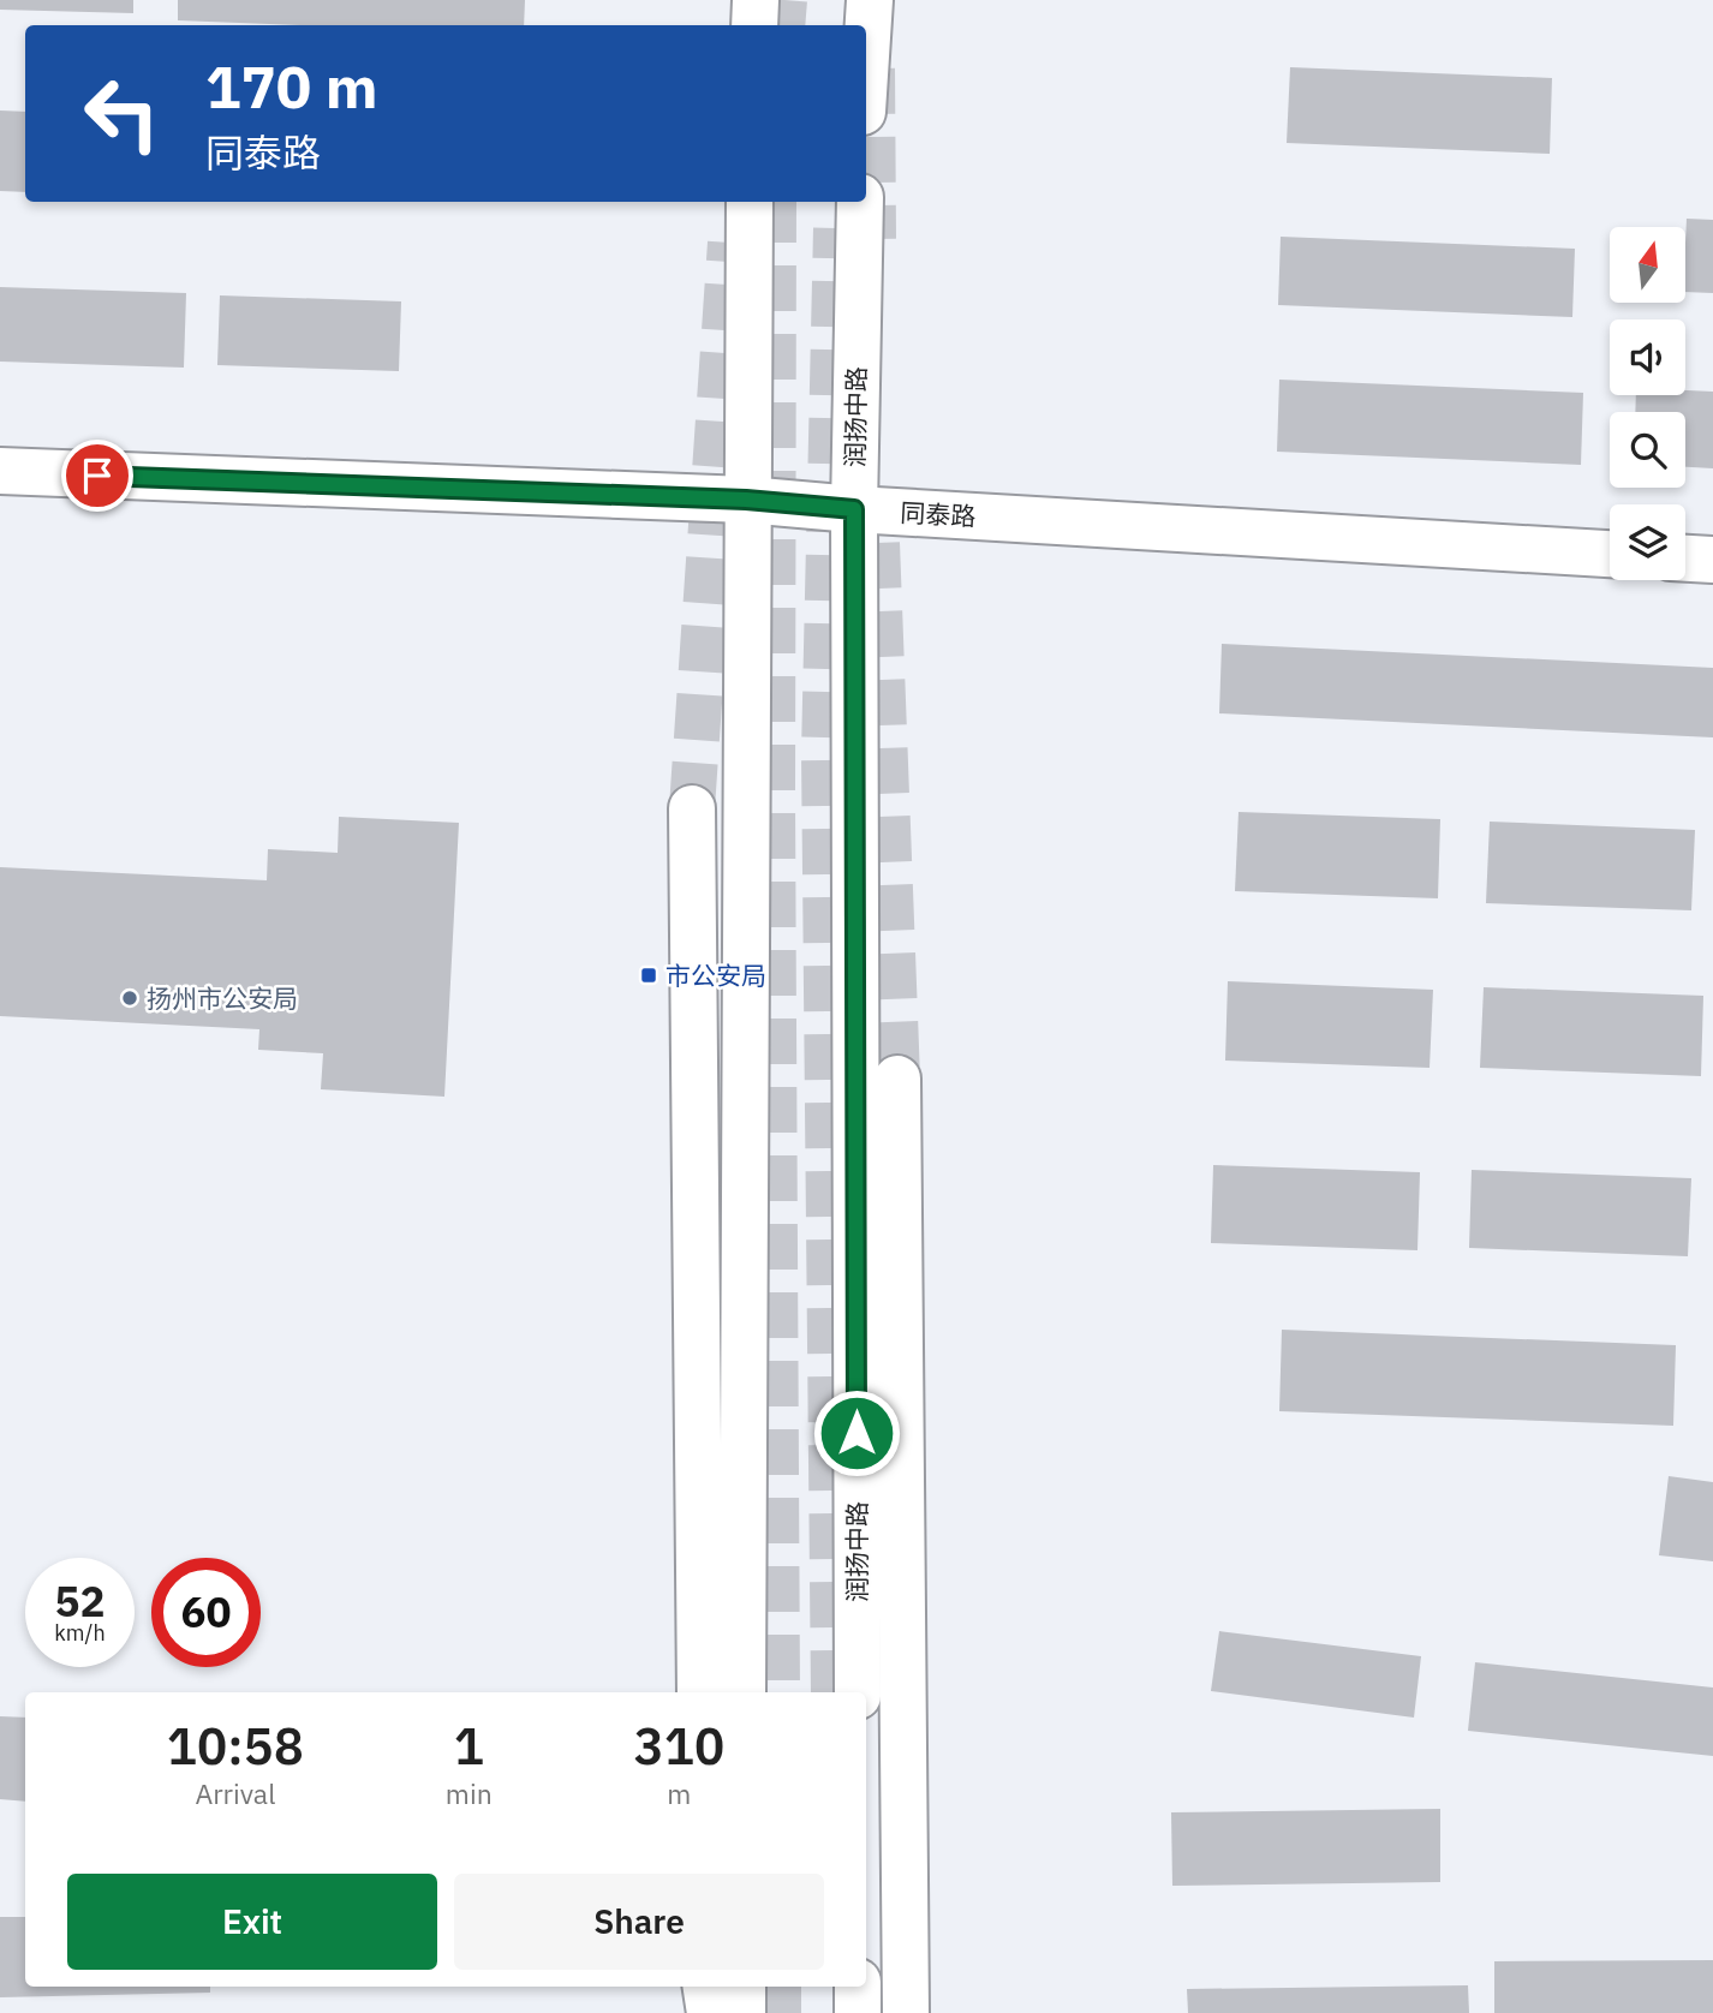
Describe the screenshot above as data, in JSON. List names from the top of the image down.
{
  "streets": {
    "main road": ["润扬中路", "同泰路"]
  },
  "crossings": [
    ["润扬中路", "同泰路"]
  ],
  "places": {
    "transit": ["市公安局"],
    "other": ["扬州市公安局"]
  },
  "north": "top",
  "page": {
    "turn": ["170 m", "同泰路"],
    "speed": "52 km/h",
    "limit": "60",
    "eta": [
      "10:58",
      "Arrival",
      "1",
      "min",
      "310",
      "m"
    ],
    "buttons": ["Exit", "Share"]
  }
}
